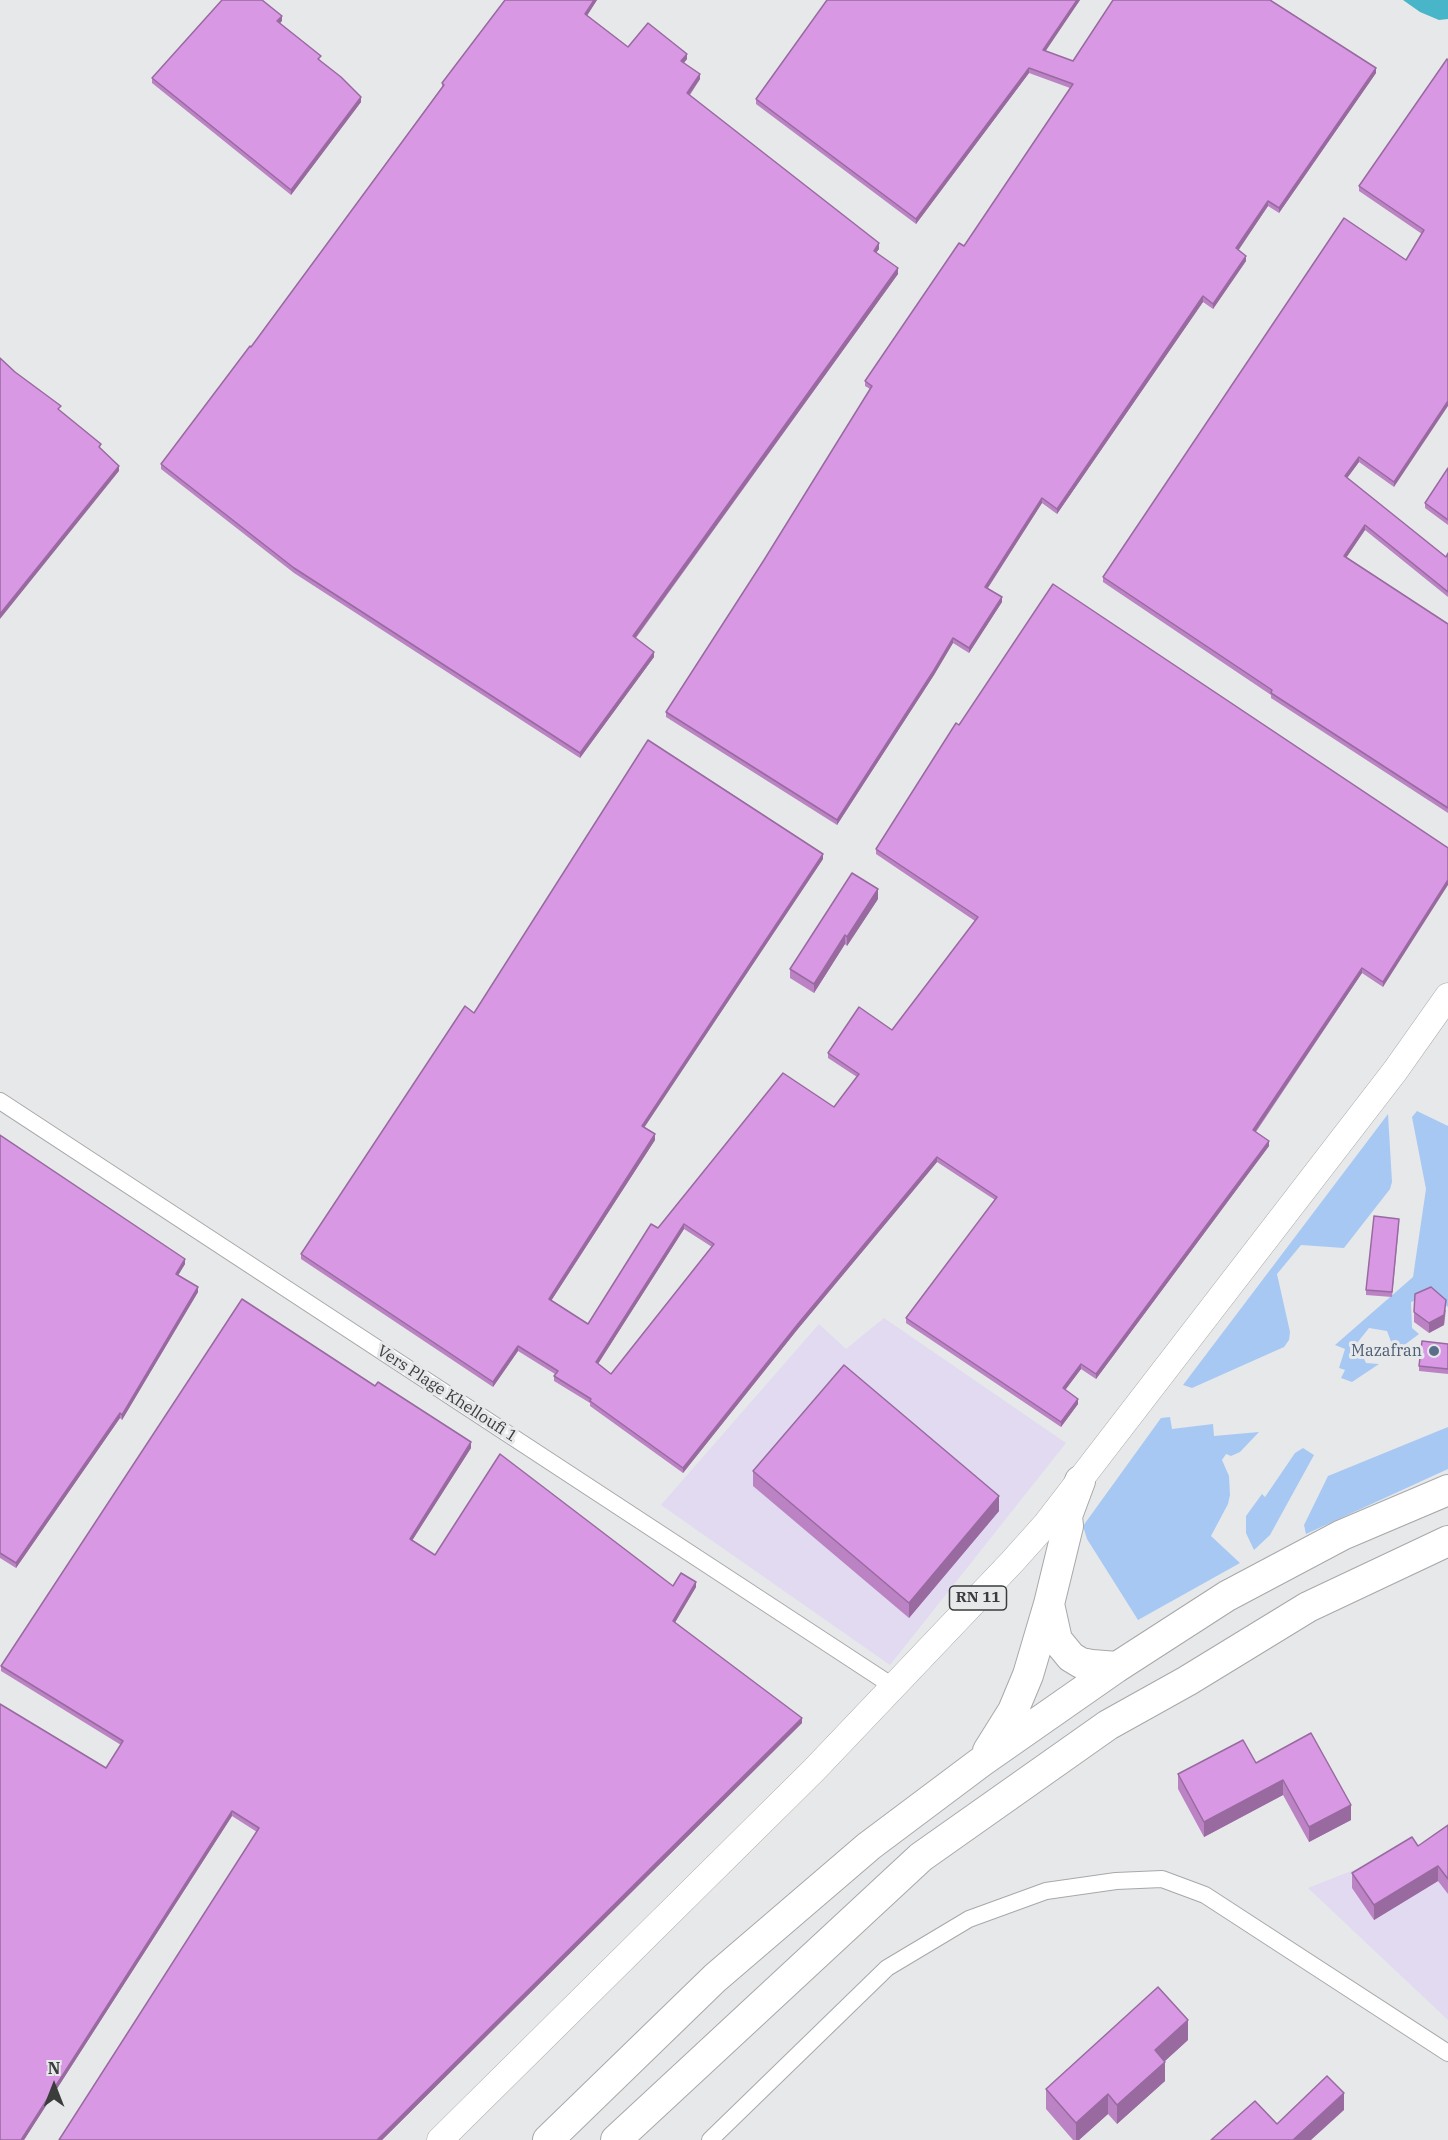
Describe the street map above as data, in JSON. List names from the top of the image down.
{
  "streets": {
    "main road": ["RN 11"],
    "street": ["Vers Plage Khelloufi 1"]
  },
  "crossings": [
    ["Vers Plage Khelloufi 1", "RN 11"]
  ],
  "places": ["Mazafran"],
  "north": "top"
}
